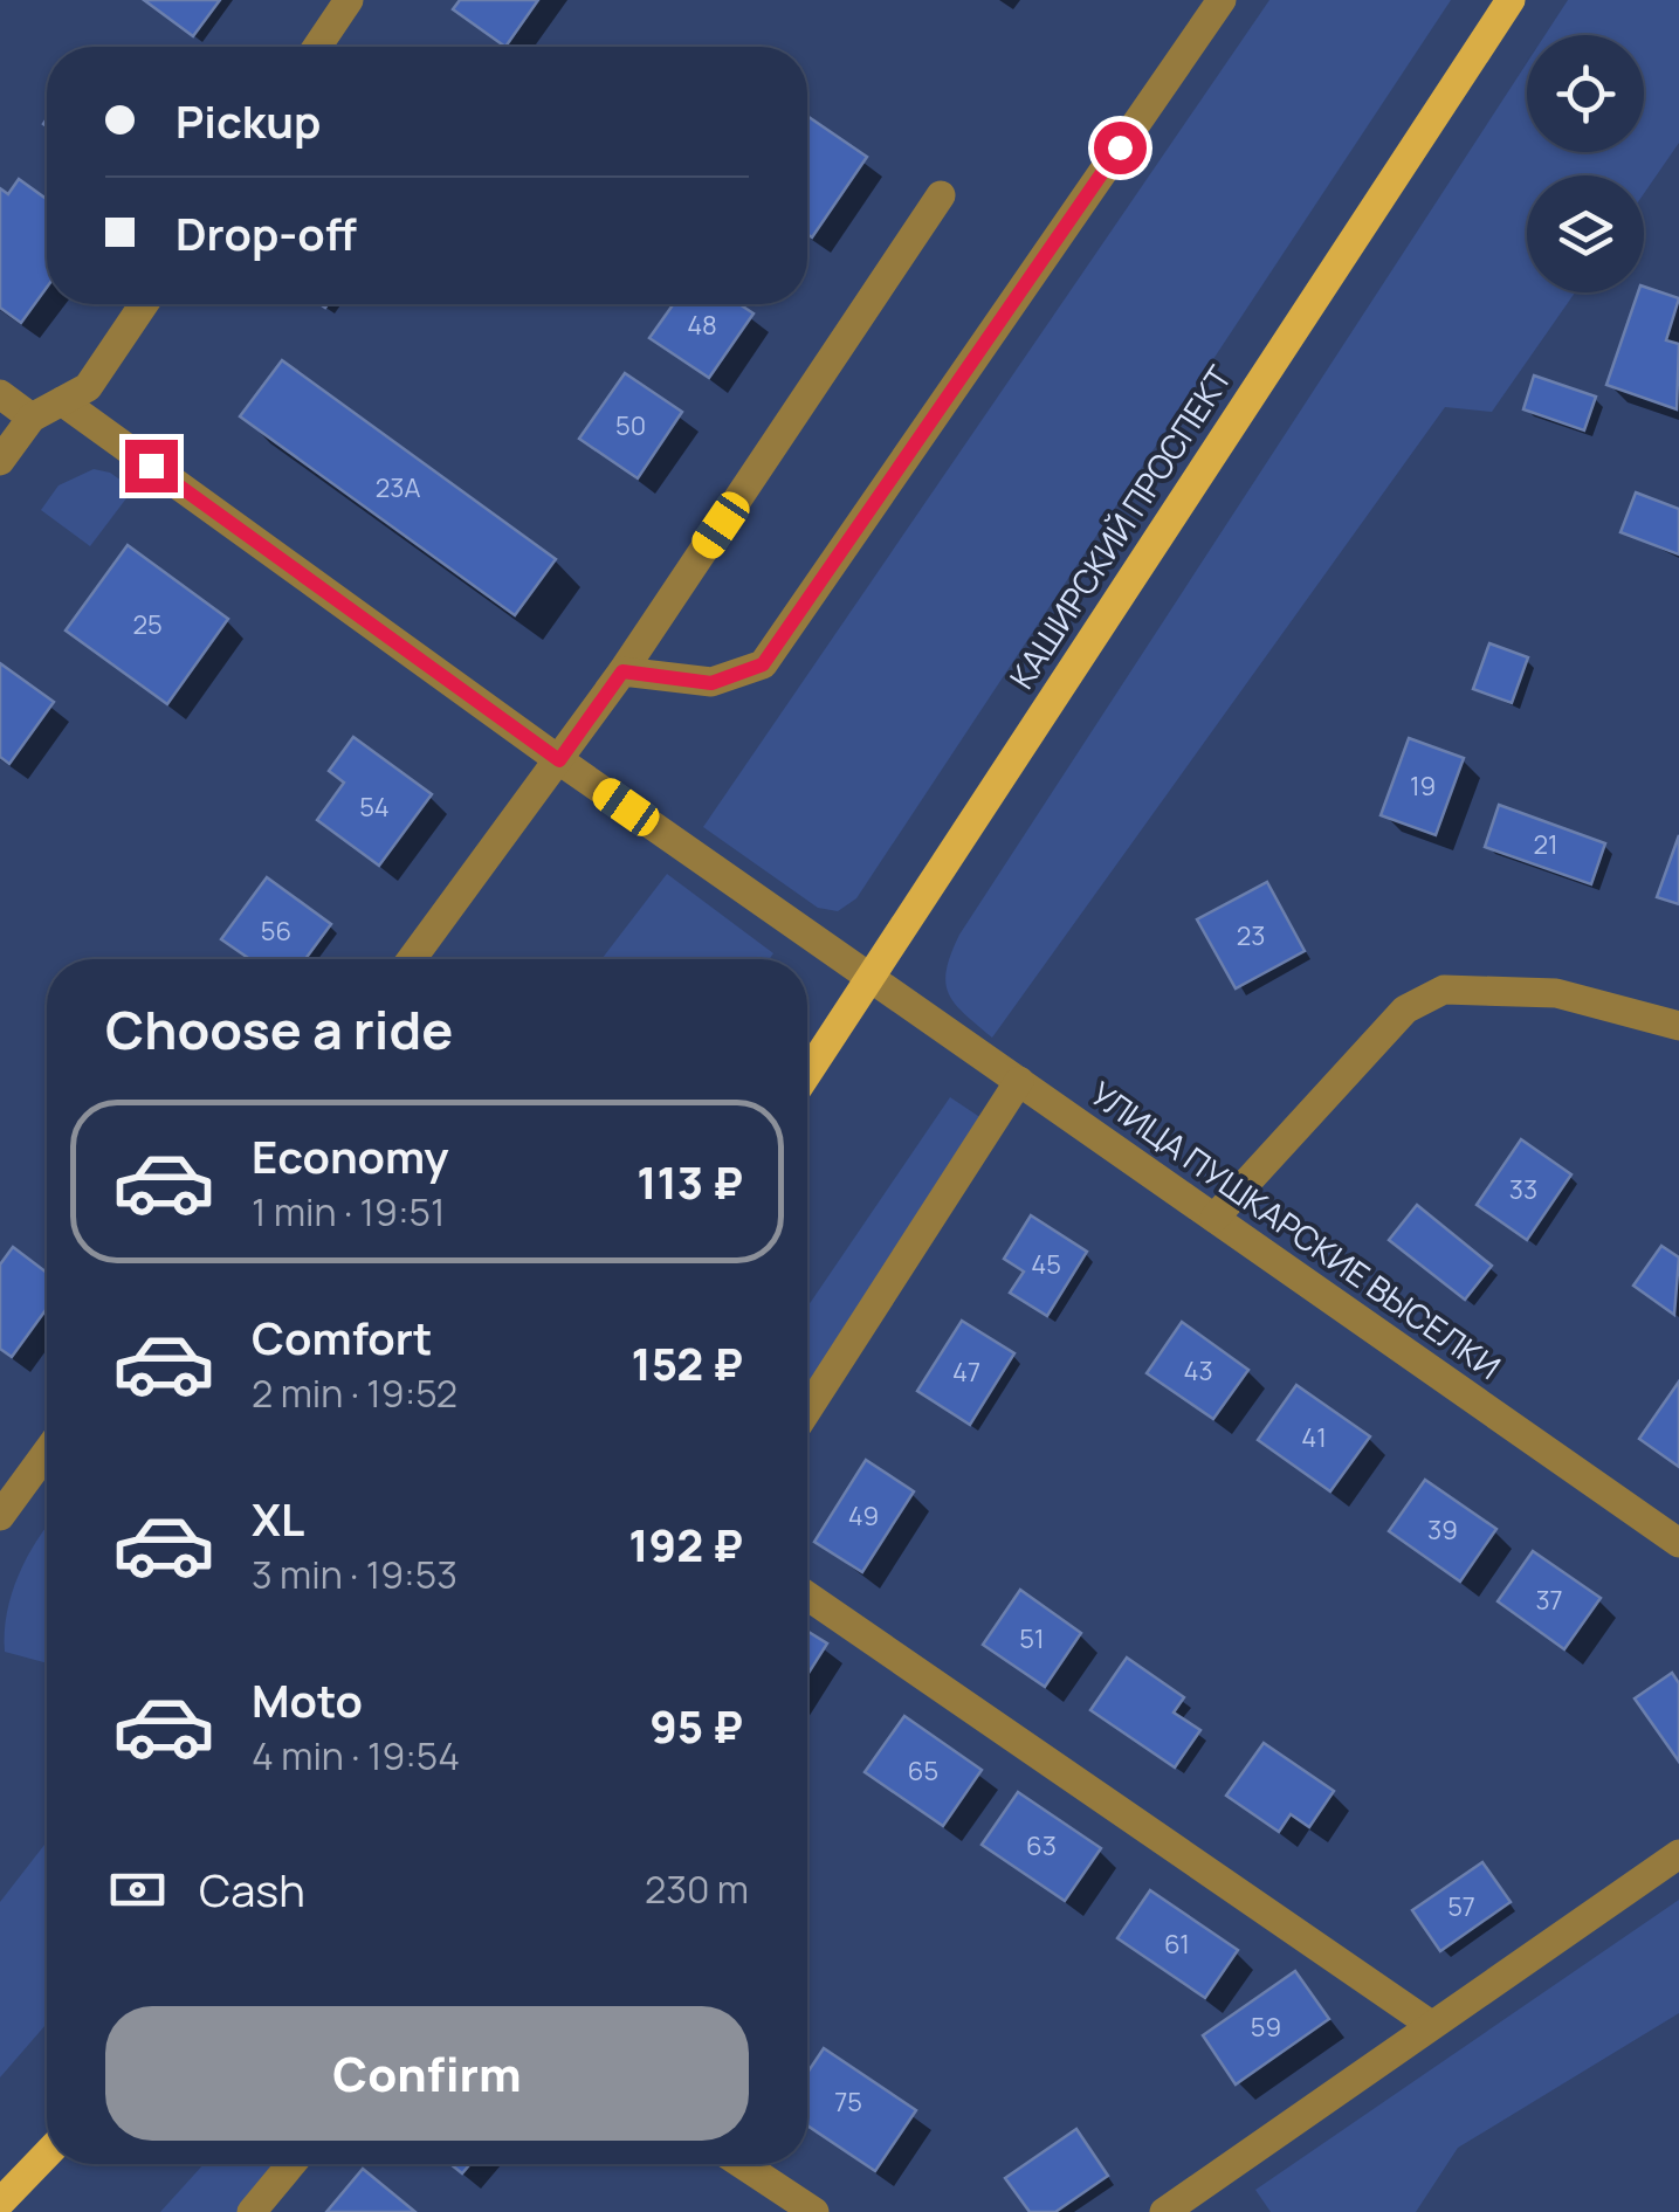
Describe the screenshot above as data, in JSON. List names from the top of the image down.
{
  "streets": {
    "main road": ["КАШИРСКИЙ ПРОСПЕКТ"],
    "street": ["УЛИЦА ПУШКАРСКИЕ ВЫСЕЛКИ"]
  },
  "crossings": [
    ["КАШИРСКИЙ ПРОСПЕКТ", "УЛИЦА ПУШКАРСКИЕ ВЫСЕЛКИ"]
  ],
  "house_numbers": [
    "48",
    "50",
    "23А",
    "25",
    "19",
    "54",
    "21",
    "56",
    "23",
    "33",
    "45",
    "43",
    "47",
    "41",
    "49",
    "39",
    "37",
    "51",
    "65",
    "63",
    "57",
    "61",
    "59",
    "75"
  ],
  "page": {
    "banner": ["Pickup", "Drop-off"],
    "heading": "Choose a ride",
    "list": [
      {
        "name": "Economy",
        "note": "1 min · 19:51",
        "value": "113 ₽"
      },
      {
        "name": "Comfort",
        "note": "2 min · 19:52",
        "value": "152 ₽"
      },
      {
        "name": "XL",
        "note": "3 min · 19:53",
        "value": "192 ₽"
      },
      {
        "name": "Moto",
        "note": "4 min · 19:54",
        "value": "95 ₽"
      }
    ],
    "pay": ["Cash", "230 m"],
    "buttons": "Confirm"
  }
}
